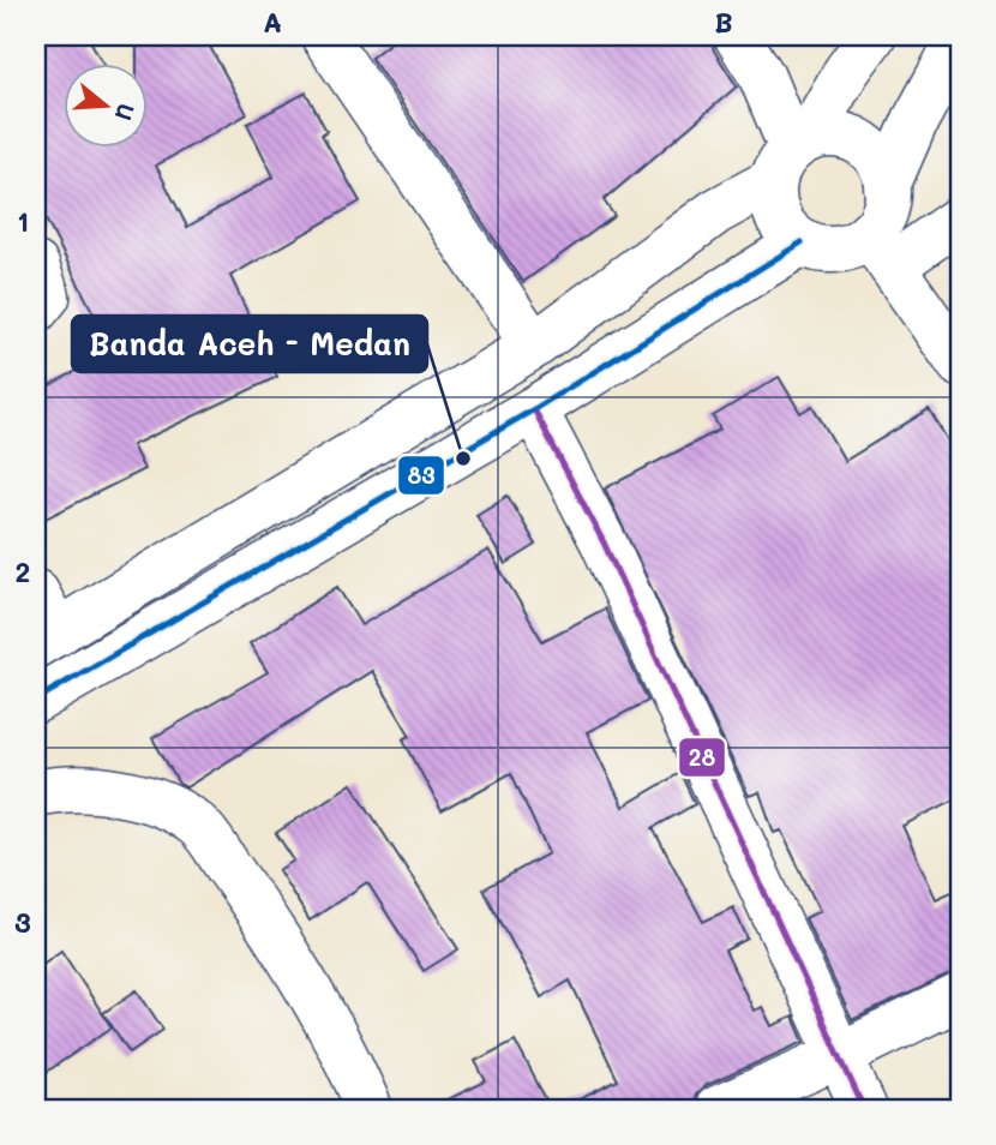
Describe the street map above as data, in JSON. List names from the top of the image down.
{
  "places": ["Banda Aceh - Medan"],
  "lines": ["transit line 83", "transit line 28"],
  "north": "right",
  "grid": {
    "columns": ["A", "B"],
    "rows": ["1", "2", "3"]
  }
}
